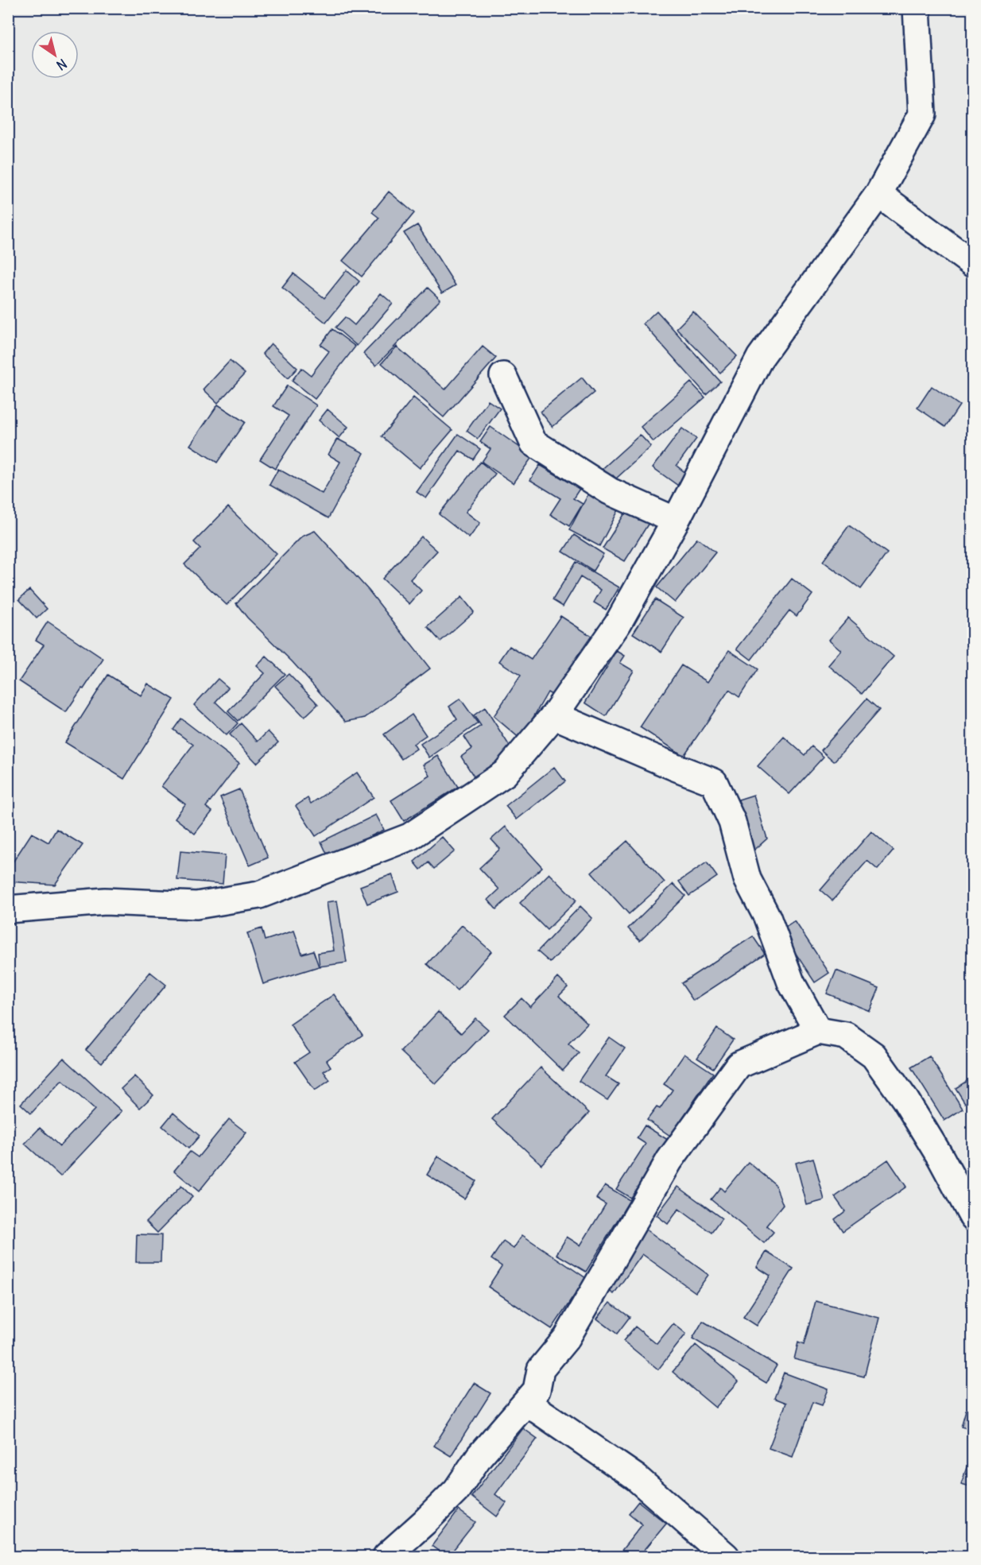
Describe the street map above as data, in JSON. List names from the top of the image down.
{
  "north": "bottom right"
}
